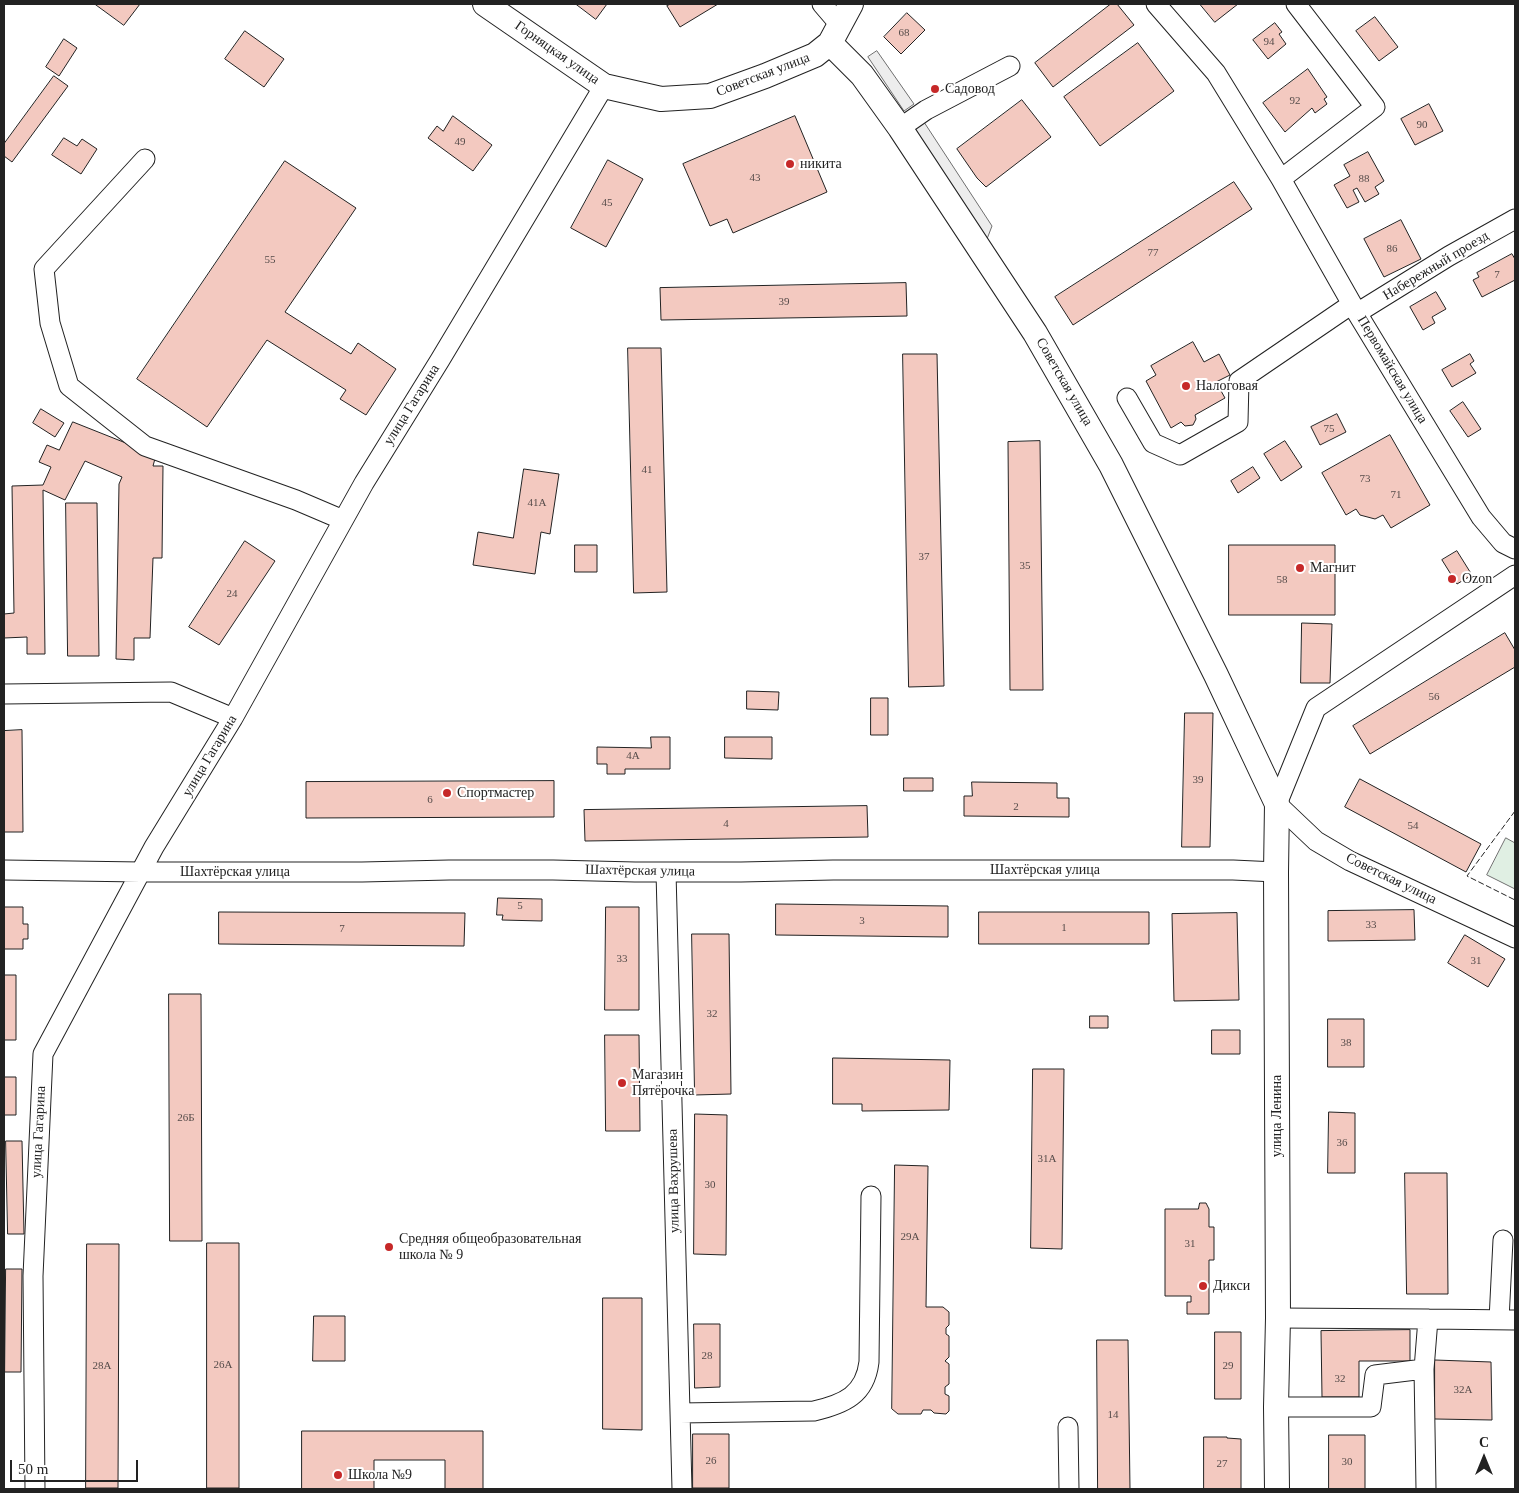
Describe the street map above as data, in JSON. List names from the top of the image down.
{
  "streets": {
    "main road": ["Горняцкая улица", "Советская улица", "улица Ленина"],
    "street": [
      "Набережный проезд",
      "Первомайская улица",
      "улица Гагарина",
      "Шахтёрская улица",
      "улица Вахрушева"
    ]
  },
  "crossings": [
    ["Горняцкая улица", "Советская улица"],
    ["Горняцкая улица", "улица Гагарина"],
    ["Советская улица", "улица Ленина"],
    ["Набережный проезд", "Первомайская улица"],
    ["улица Гагарина", "Шахтёрская улица"],
    ["Шахтёрская улица", "улица Ленина"],
    ["Шахтёрская улица", "улица Вахрушева"]
  ],
  "places": [
    "Садовод",
    "никита",
    "Налоговая",
    "Магнит",
    "Ozon",
    "Спортмастер",
    "Магазин Пятёрочка",
    "Средняя общеобразовательная школа № 9",
    "Дикси",
    "Школа №9"
  ],
  "house_numbers": [
    "68",
    "94",
    "92",
    "90",
    "49",
    "43",
    "88",
    "45",
    "86",
    "77",
    "55",
    "7",
    "39",
    "75",
    "41",
    "73",
    "71",
    "41А",
    "37",
    "35",
    "58",
    "24",
    "56",
    "4А",
    "39",
    "6",
    "2",
    "4",
    "54",
    "5",
    "3",
    "33",
    "1",
    "7",
    "33",
    "31",
    "32",
    "38",
    "26Б",
    "36",
    "31А",
    "30",
    "29А",
    "31",
    "28",
    "26А",
    "28А",
    "29",
    "32",
    "32А",
    "14",
    "26",
    "30",
    "27"
  ],
  "scale_bar": "50 m",
  "north": "top"
}
